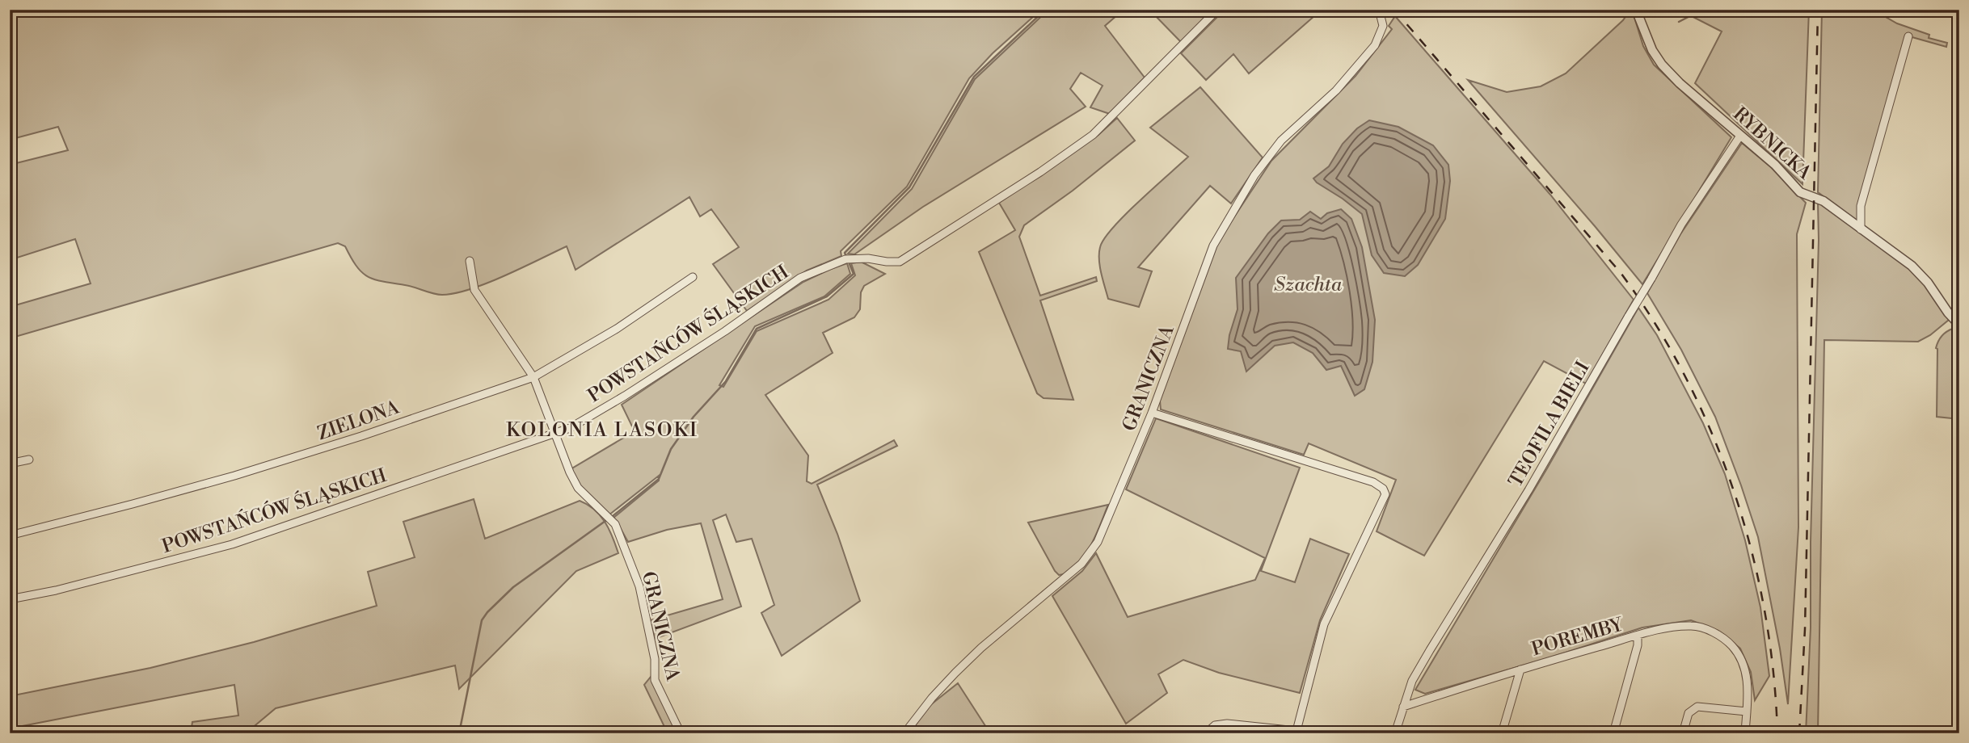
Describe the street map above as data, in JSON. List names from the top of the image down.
{
  "streets": {
    "street": [
      "RYBNICKA",
      "POWSTAŃCÓW ŚLĄSKICH",
      "GRANICZNA",
      "ZIELONA",
      "TEOFILA BIELI",
      "POREMBY"
    ]
  },
  "crossings": [
    ["RYBNICKA", "TEOFILA BIELI"],
    ["POWSTAŃCÓW ŚLĄSKICH", "GRANICZNA"],
    ["GRANICZNA", "ZIELONA"],
    ["TEOFILA BIELI", "POREMBY"]
  ],
  "districts": ["KOLONIA LASOKI"],
  "water": ["Szachta"]
}
